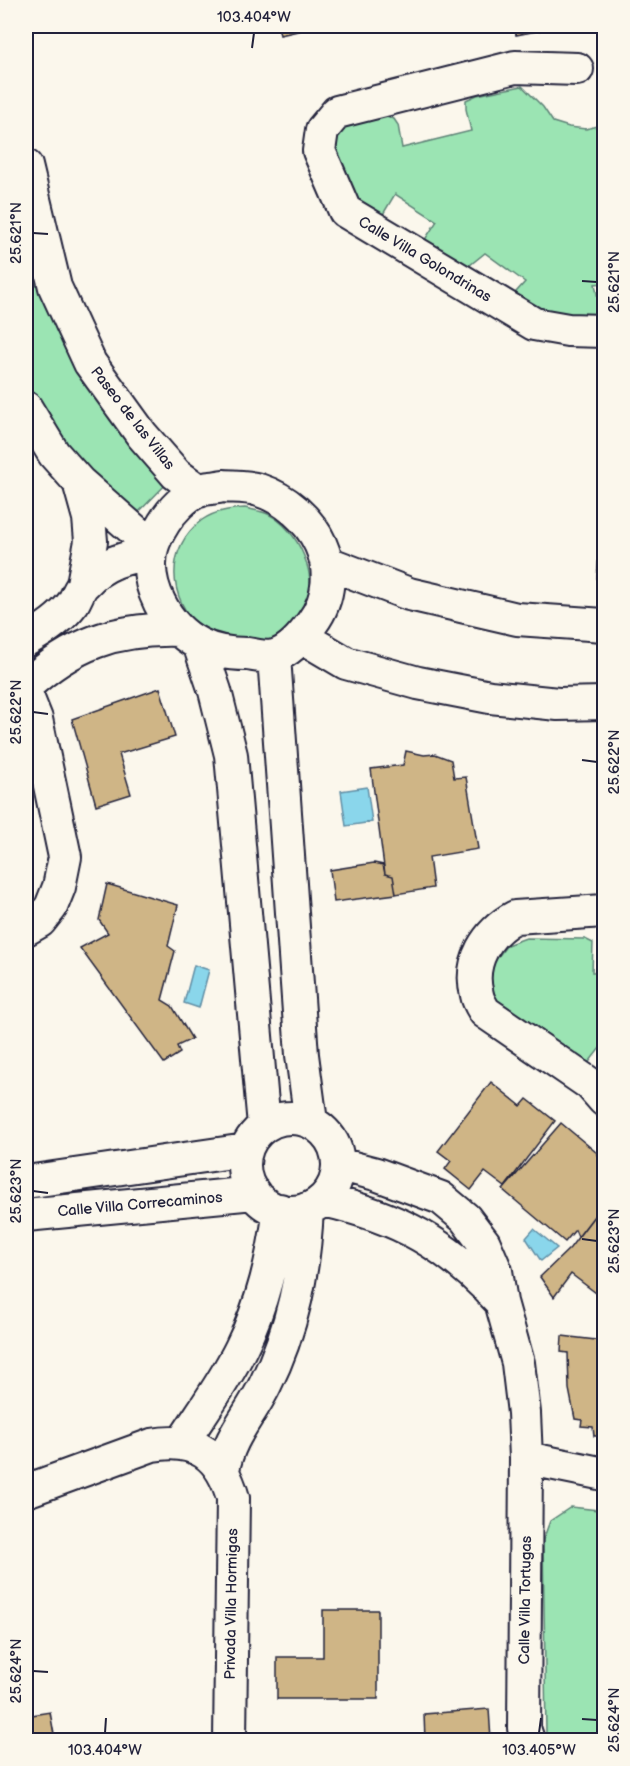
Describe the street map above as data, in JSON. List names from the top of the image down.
{
  "streets": {
    "street": [
      "Calle Villa Golondrinas",
      "Paseo de las Villas",
      "Calle Villa Correcaminos",
      "Calle Villa Tortugas",
      "Privada Villa Hormigas"
    ]
  },
  "crossings": [
    ["Calle Villa Correcaminos", "Calle Villa Tortugas"]
  ],
  "coordinates": [
    "103.404°W",
    "25.621°N",
    "25.622°N",
    "25.623°N",
    "25.624°N",
    "103.405°W"
  ]
}
